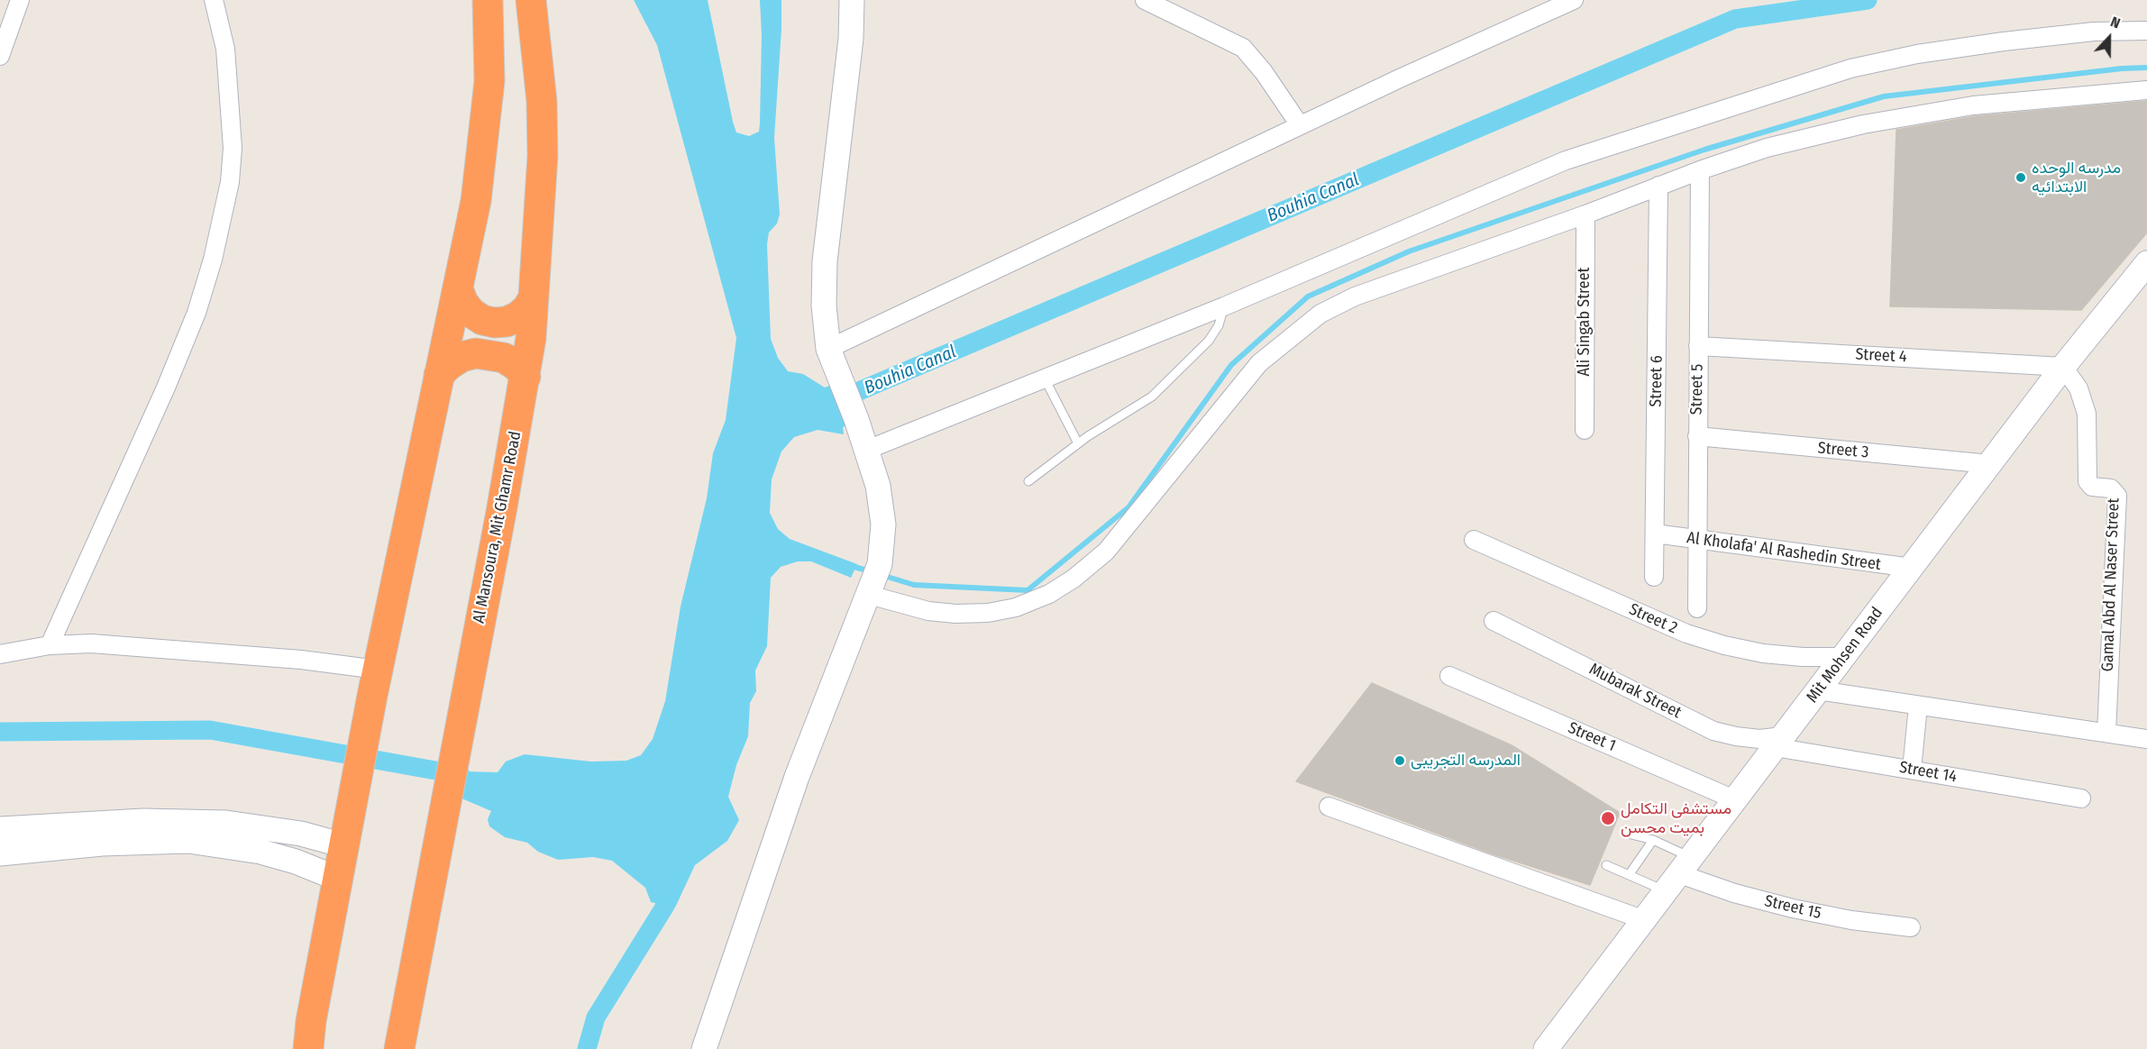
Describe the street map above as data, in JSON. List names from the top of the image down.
{
  "streets": {
    "highway": ["Al Mansoura, Mit Ghamr Road"],
    "main road": ["Mit Mohsen Road"],
    "street": [
      "Ali Singab Street",
      "Street 4",
      "Street 6",
      "Street 5",
      "Street 3",
      "Al Kholafa' Al Rashedin Street",
      "Gamal Abd Al Naser Street",
      "Street 2",
      "Mubarak Street",
      "Street 1",
      "Street 14",
      "Street 15"
    ]
  },
  "crossings": [
    ["Street 4", "Street 5"],
    ["Street 4", "Gamal Abd Al Naser Street"],
    ["Street 4", "Mit Mohsen Road"],
    ["Street 6", "Al Kholafa' Al Rashedin Street"],
    ["Street 5", "Street 3"],
    ["Street 5", "Al Kholafa' Al Rashedin Street"],
    ["Street 3", "Mit Mohsen Road"],
    ["Al Kholafa' Al Rashedin Street", "Mit Mohsen Road"],
    ["Gamal Abd Al Naser Street", "Mit Mohsen Road"],
    ["Street 2", "Mit Mohsen Road"],
    ["Mit Mohsen Road", "Mubarak Street"],
    ["Mit Mohsen Road", "Street 1"],
    ["Mit Mohsen Road", "Street 14"],
    ["Mit Mohsen Road", "Street 15"],
    ["Mubarak Street", "Street 14"]
  ],
  "water": ["Bouhia Canal"],
  "places": ["مدرسه الوحده الابتدائيه", "المدرسه التجريبى", "مستشفى التكامل بميت محسن"],
  "north": "top"
}
